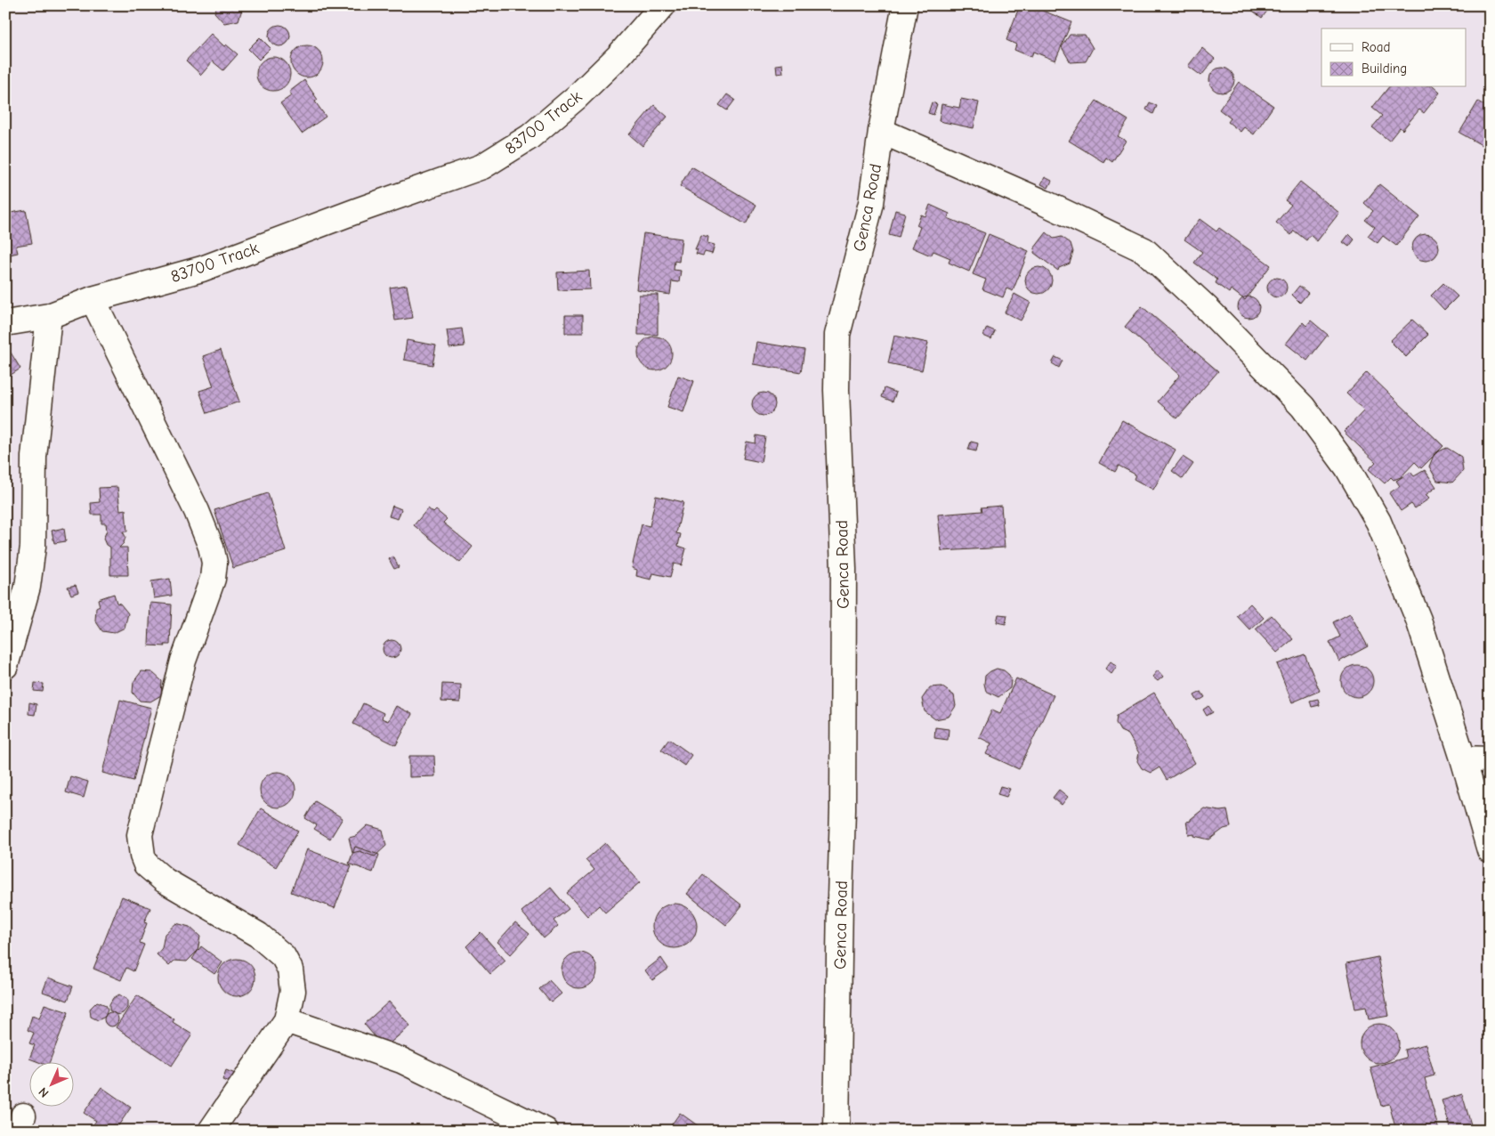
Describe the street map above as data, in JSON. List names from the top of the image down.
{
  "streets": {
    "street": ["83700 Track", "Genca Road"]
  },
  "legend": ["Road", "Building"],
  "north": "bottom left"
}
